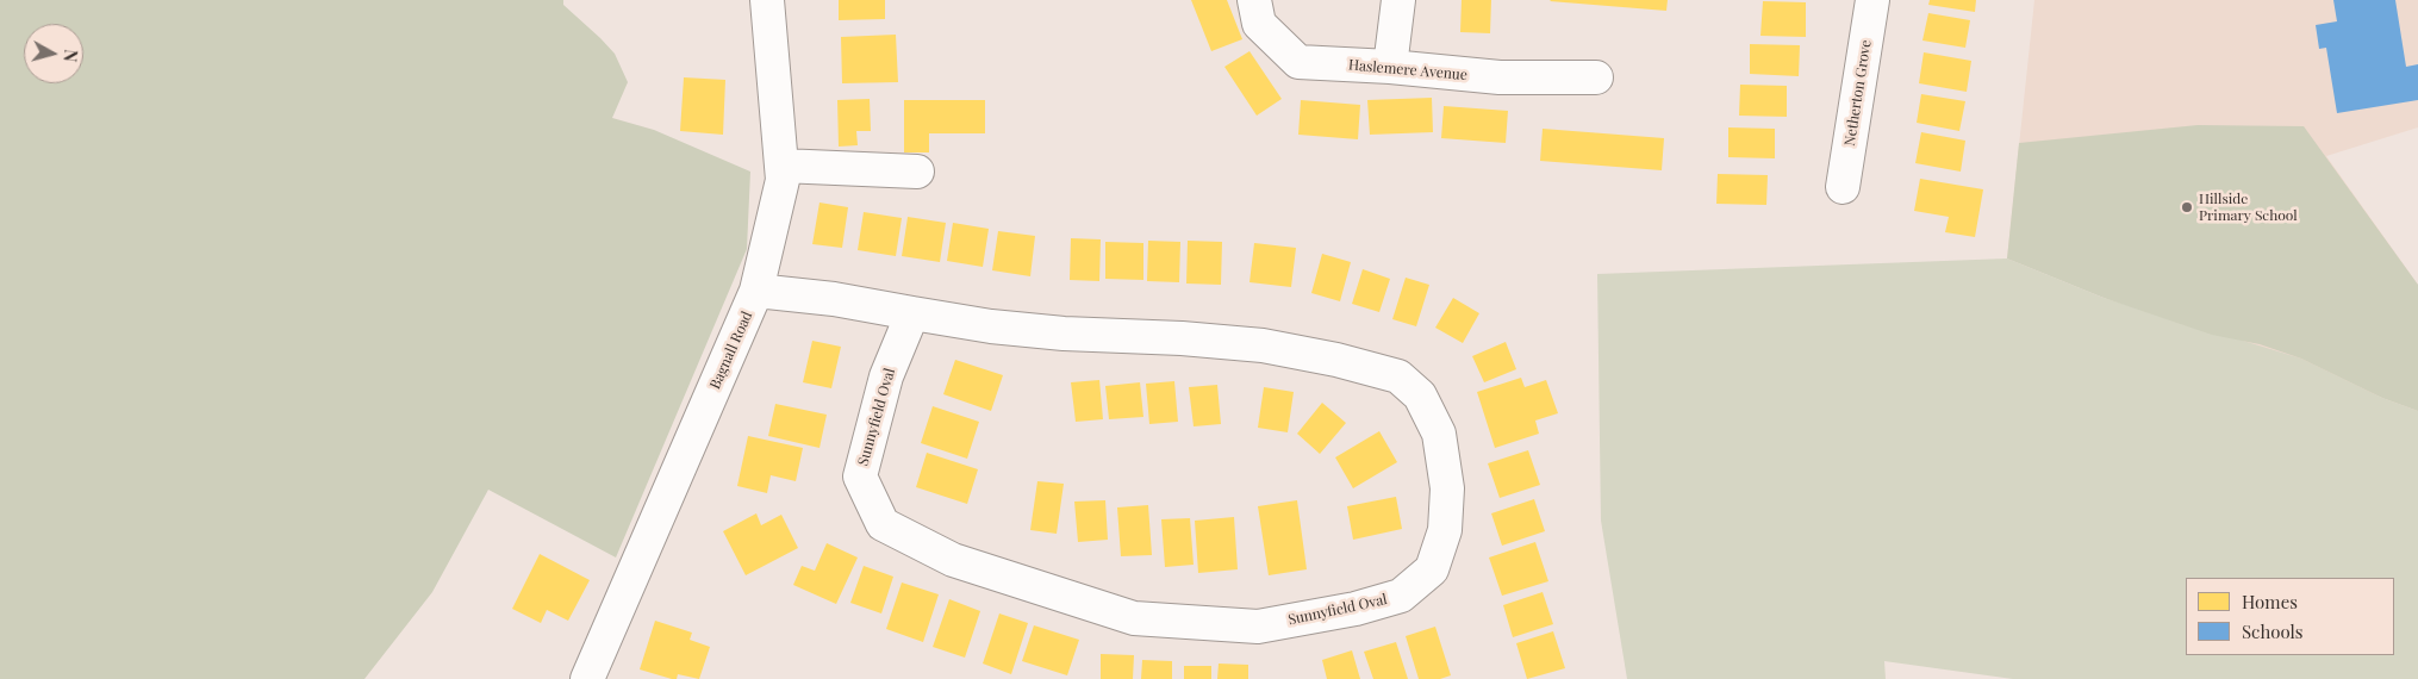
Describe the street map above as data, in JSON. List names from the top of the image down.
{
  "streets": {
    "street": [
      "Haslemere Avenue",
      "Netherton Grove",
      "Bagnall Road",
      "Sunnyfield Oval"
    ]
  },
  "crossings": [
    ["Bagnall Road", "Sunnyfield Oval"]
  ],
  "places": ["Hillside Primary School"],
  "legend": ["Homes", "Schools"],
  "north": "right"
}
